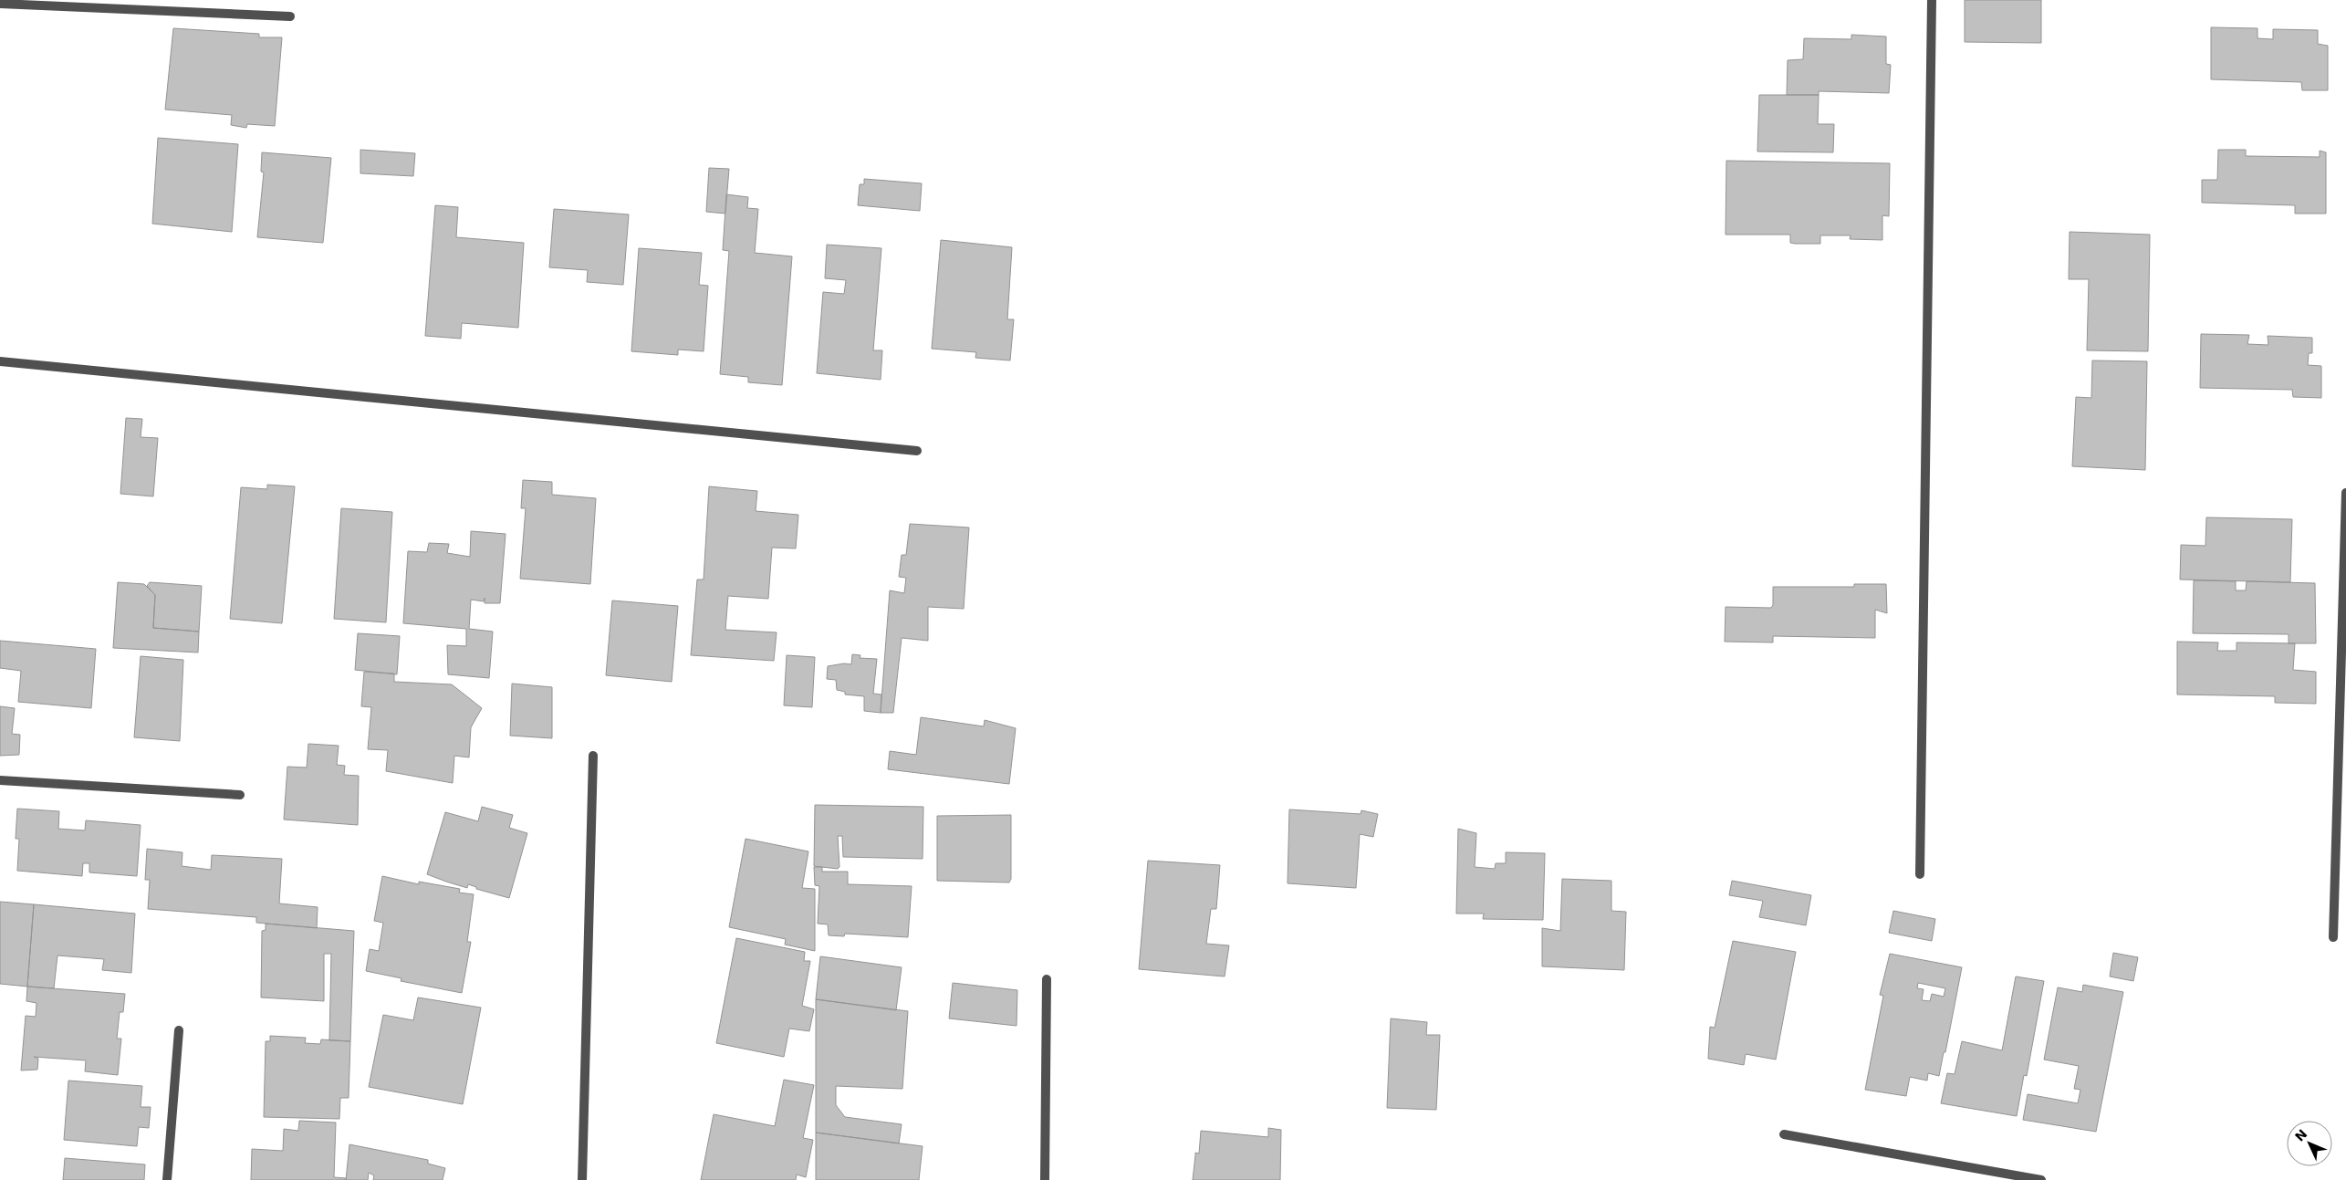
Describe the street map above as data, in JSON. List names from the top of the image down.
{
  "north": "top left"
}
